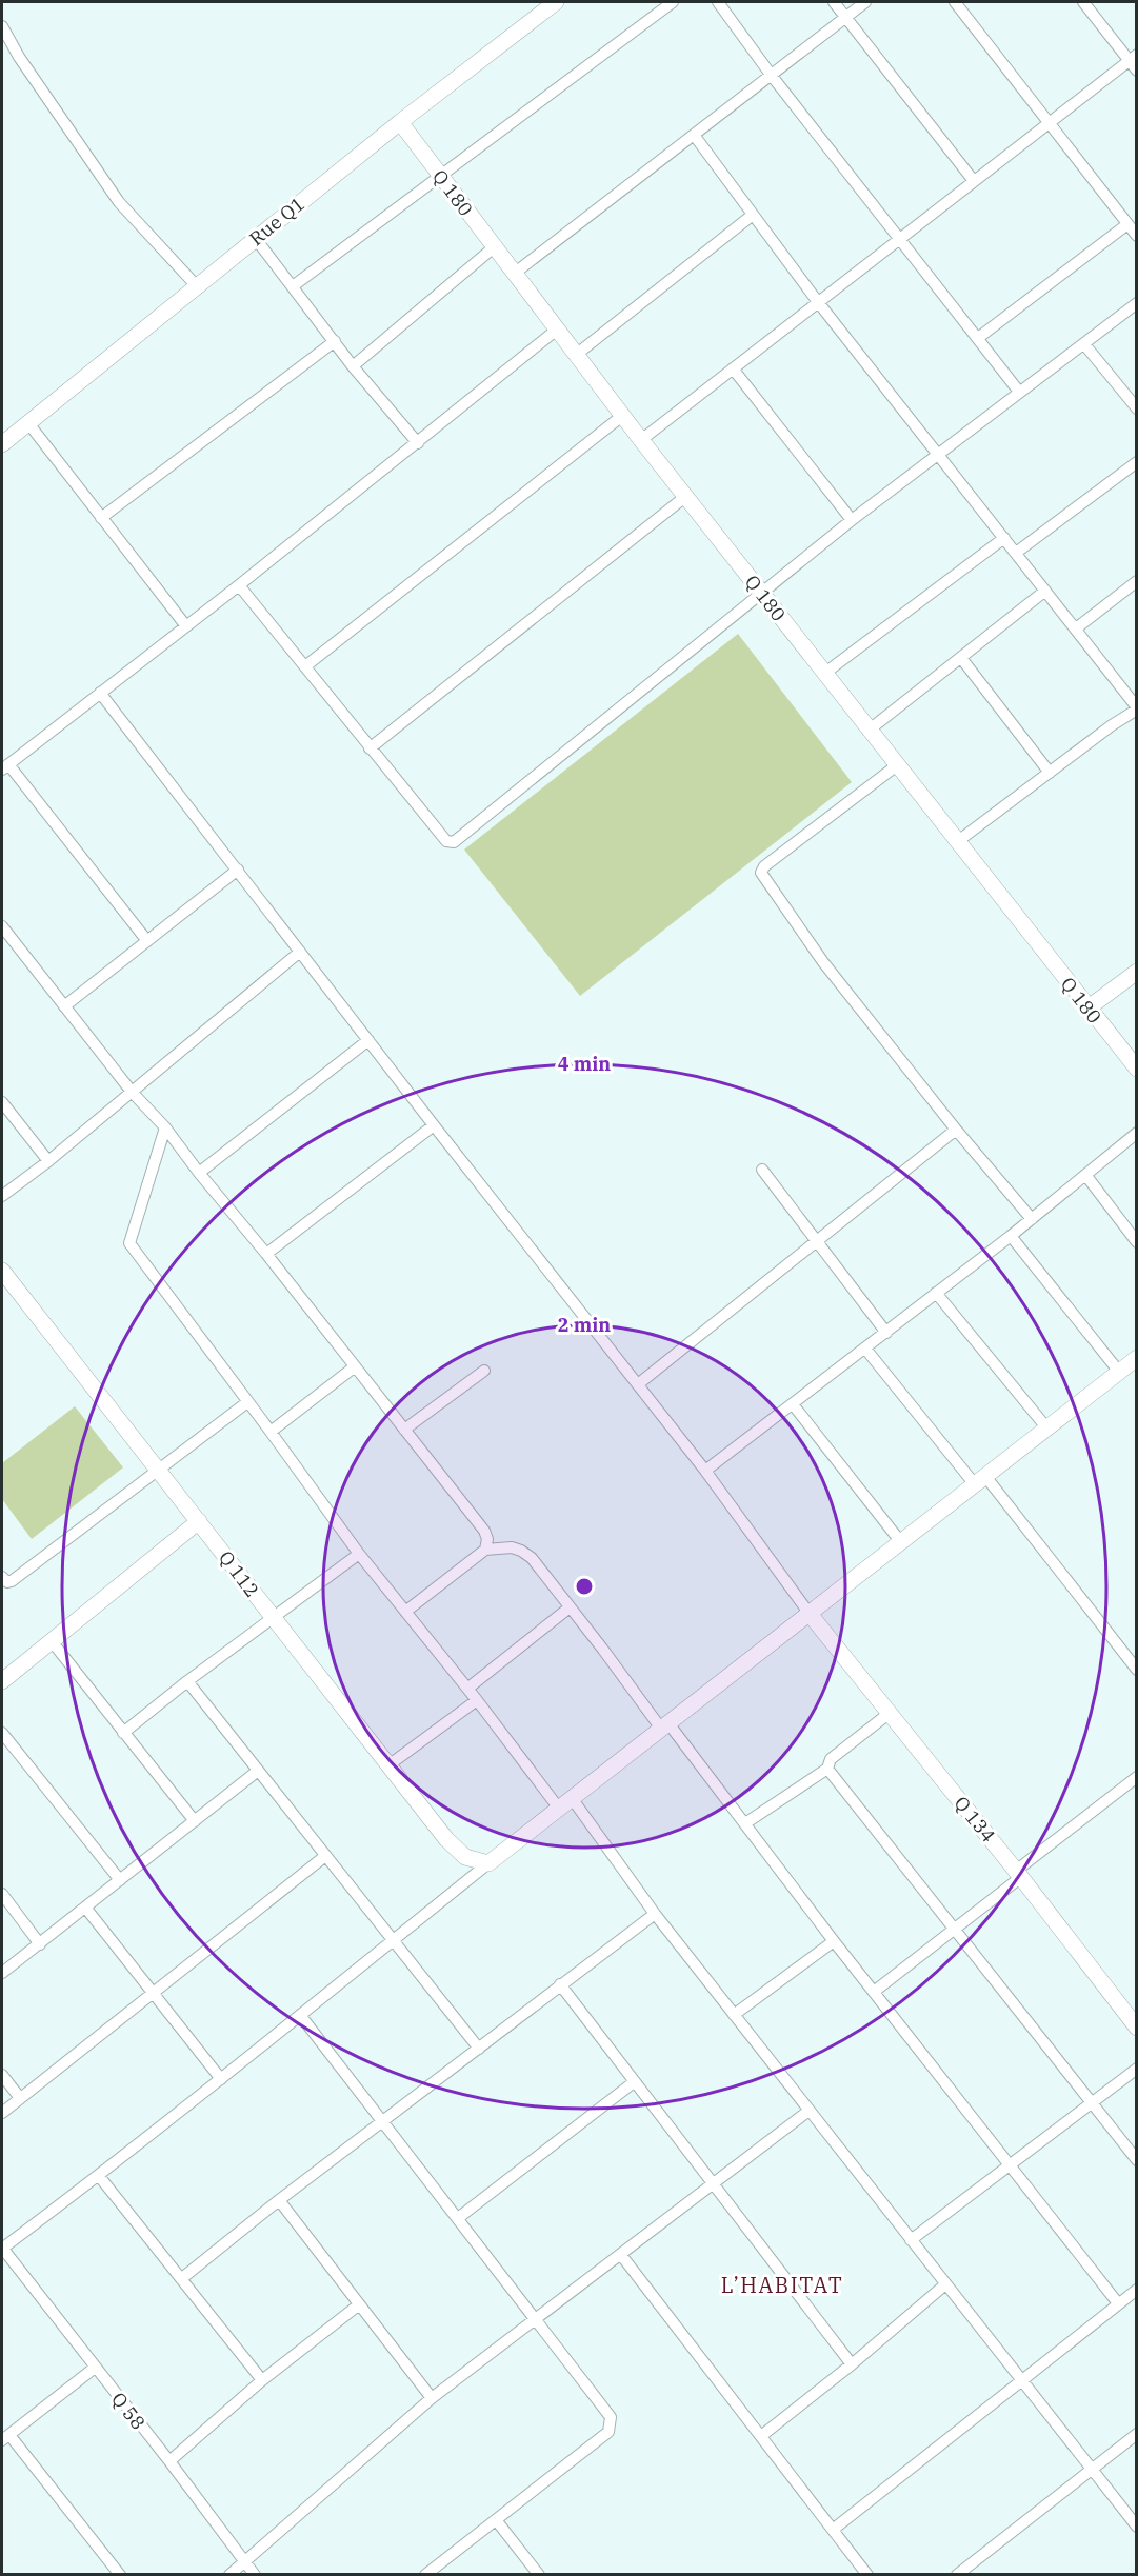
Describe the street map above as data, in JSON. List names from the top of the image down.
{
  "streets": {
    "street": [
      "Q 180",
      "Rue Q1",
      "Q 112",
      "Q 134",
      "Q 58"
    ]
  },
  "crossings": [
    ["Q 180", "Rue Q1"]
  ],
  "districts": ["L’HABITAT"],
  "rings": ["4 min", "2 min"]
}
